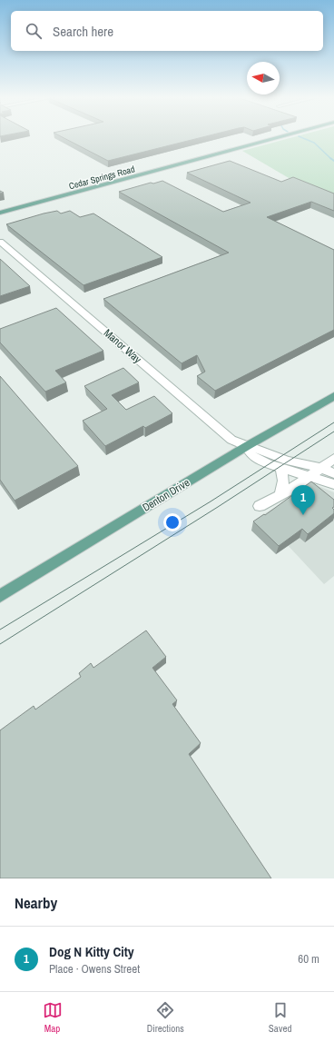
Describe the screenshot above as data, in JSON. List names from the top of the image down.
{
  "streets": {
    "main road": ["Cedar Springs Road", "Denton Drive"],
    "street": ["Manor Way"]
  },
  "crossings": [
    ["Manor Way", "Denton Drive"]
  ],
  "north": "left",
  "page": {
    "search": "Search here",
    "pins": "1",
    "heading": "Nearby",
    "list": [
      {
        "mark": "1",
        "name": "Dog N Kitty City",
        "note": "Place · Owens Street",
        "value": "60 m"
      }
    ],
    "nav": ["Map", "Directions", "Saved"]
  }
}
